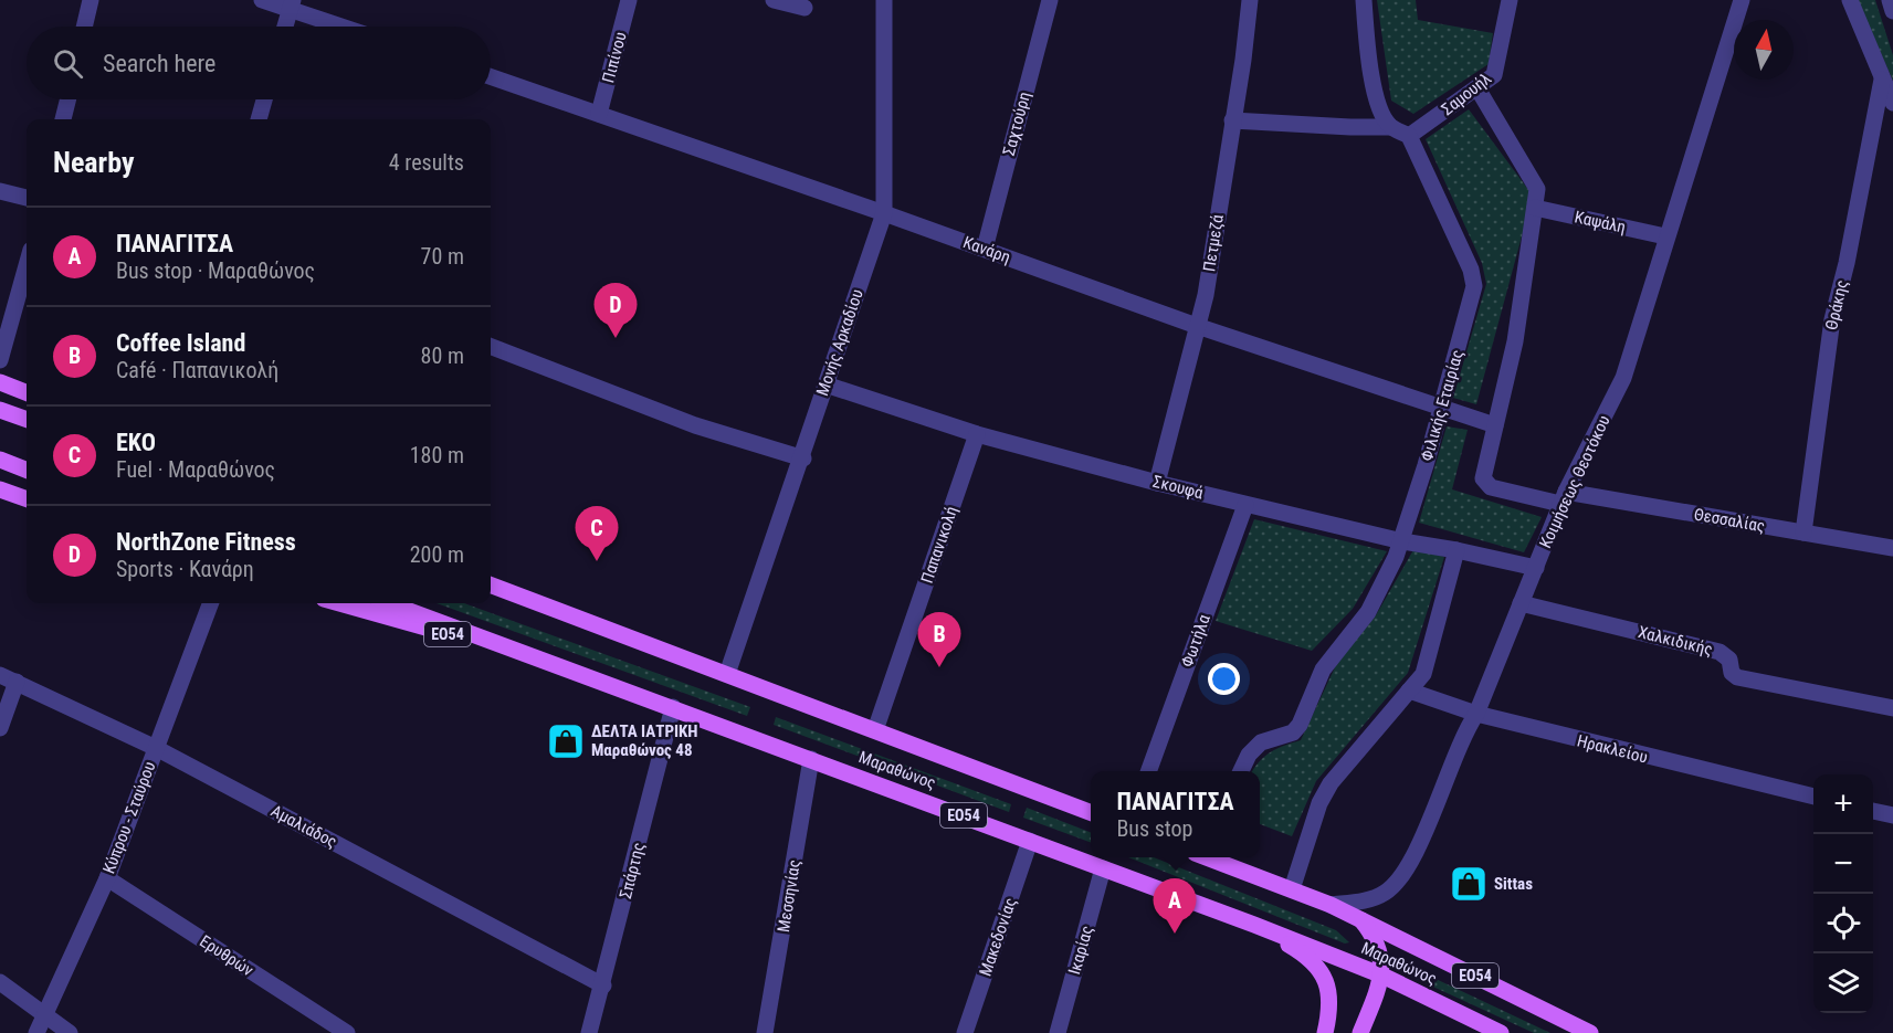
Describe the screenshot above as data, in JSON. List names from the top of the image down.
{
  "streets": {
    "main road": ["ΕΟ54", "Μαραθώνος"],
    "street": [
      "Πιπίνου",
      "Σαμουήλ",
      "Σαχτούρη",
      "Καψάλη",
      "Πετμεζά",
      "Κανάρη",
      "Θράκης",
      "Μονής Αρκαδίου",
      "Φιλικής Εταιρίας",
      "Κοιμήσεως Θεοτόκου",
      "Σκουφά",
      "Θεσσαλίας",
      "Παπανικολή",
      "Φωτήλα",
      "Χαλκιδικής",
      "Ηρακλείου",
      "Κύπρου - Σταύρου",
      "Αμαλιάδος",
      "Σπάρτης",
      "Μεσσηνίας",
      "Μακεδονίας",
      "Ικαρίας",
      "Ερυθρών"
    ]
  },
  "crossings": [
    ["Πιπίνου", "Κανάρη"],
    ["Σαμουήλ", "Φιλικής Εταιρίας"],
    ["Σαχτούρη", "Κανάρη"],
    ["Καψάλη", "Κοιμήσεως Θεοτόκου"],
    ["Πετμεζά", "Κανάρη"],
    ["Πετμεζά", "Σκουφά"],
    ["Κανάρη", "Μονής Αρκαδίου"],
    ["Κανάρη", "Φιλικής Εταιρίας"],
    ["Κανάρη", "Θεσσαλίας"],
    ["Θράκης", "Θεσσαλίας"],
    ["Μονής Αρκαδίου", "Σκουφά"],
    ["Μονής Αρκαδίου", "Μαραθώνος"],
    ["Φιλικής Εταιρίας", "Σκουφά"],
    ["Κοιμήσεως Θεοτόκου", "Σκουφά"],
    ["Κοιμήσεως Θεοτόκου", "Θεσσαλίας"],
    ["Κοιμήσεως Θεοτόκου", "Χαλκιδικής"],
    ["Κοιμήσεως Θεοτόκου", "Ηρακλείου"],
    ["Κοιμήσεως Θεοτόκου", "Μαραθώνος"],
    ["Σκουφά", "Παπανικολή"],
    ["Σκουφά", "Φωτήλα"],
    ["Παπανικολή", "Μαραθώνος"],
    ["Μαραθώνος", "Σπάρτης"],
    ["Μαραθώνος", "Μεσσηνίας"],
    ["Μαραθώνος", "Μακεδονίας"],
    ["Μαραθώνος", "Ικαρίας"],
    ["Κύπρου - Σταύρου", "Αμαλιάδος"],
    ["Κύπρου - Σταύρου", "Ερυθρών"],
    ["Αμαλιάδος", "Σπάρτης"]
  ],
  "places": {
    "shop": ["ΔΕΛΤΑ ΙΑΤΡΙΚΗ Μαραθώνος 48", "Sittas"]
  },
  "north": "top",
  "page": {
    "search": "Search here",
    "heading": ["Nearby", "4 results"],
    "list": [
      {
        "mark": "A",
        "name": "ΠΑΝΑΓΙΤΣΑ",
        "note": "Bus stop · Μαραθώνος",
        "value": "70 m"
      },
      {
        "mark": "B",
        "name": "Coffee Island",
        "note": "Café · Παπανικολή",
        "value": "80 m"
      },
      {
        "mark": "C",
        "name": "EKO",
        "note": "Fuel · Μαραθώνος",
        "value": "180 m"
      },
      {
        "mark": "D",
        "name": "NorthZone Fitness",
        "note": "Sports · Κανάρη",
        "value": "200 m"
      }
    ],
    "pins": [
      "D",
      "C",
      "B",
      "A"
    ],
    "popup": ["ΠΑΝΑΓΙΤΣΑ", "Bus stop"],
    "map_buttons": ["+", "−"]
  }
}
